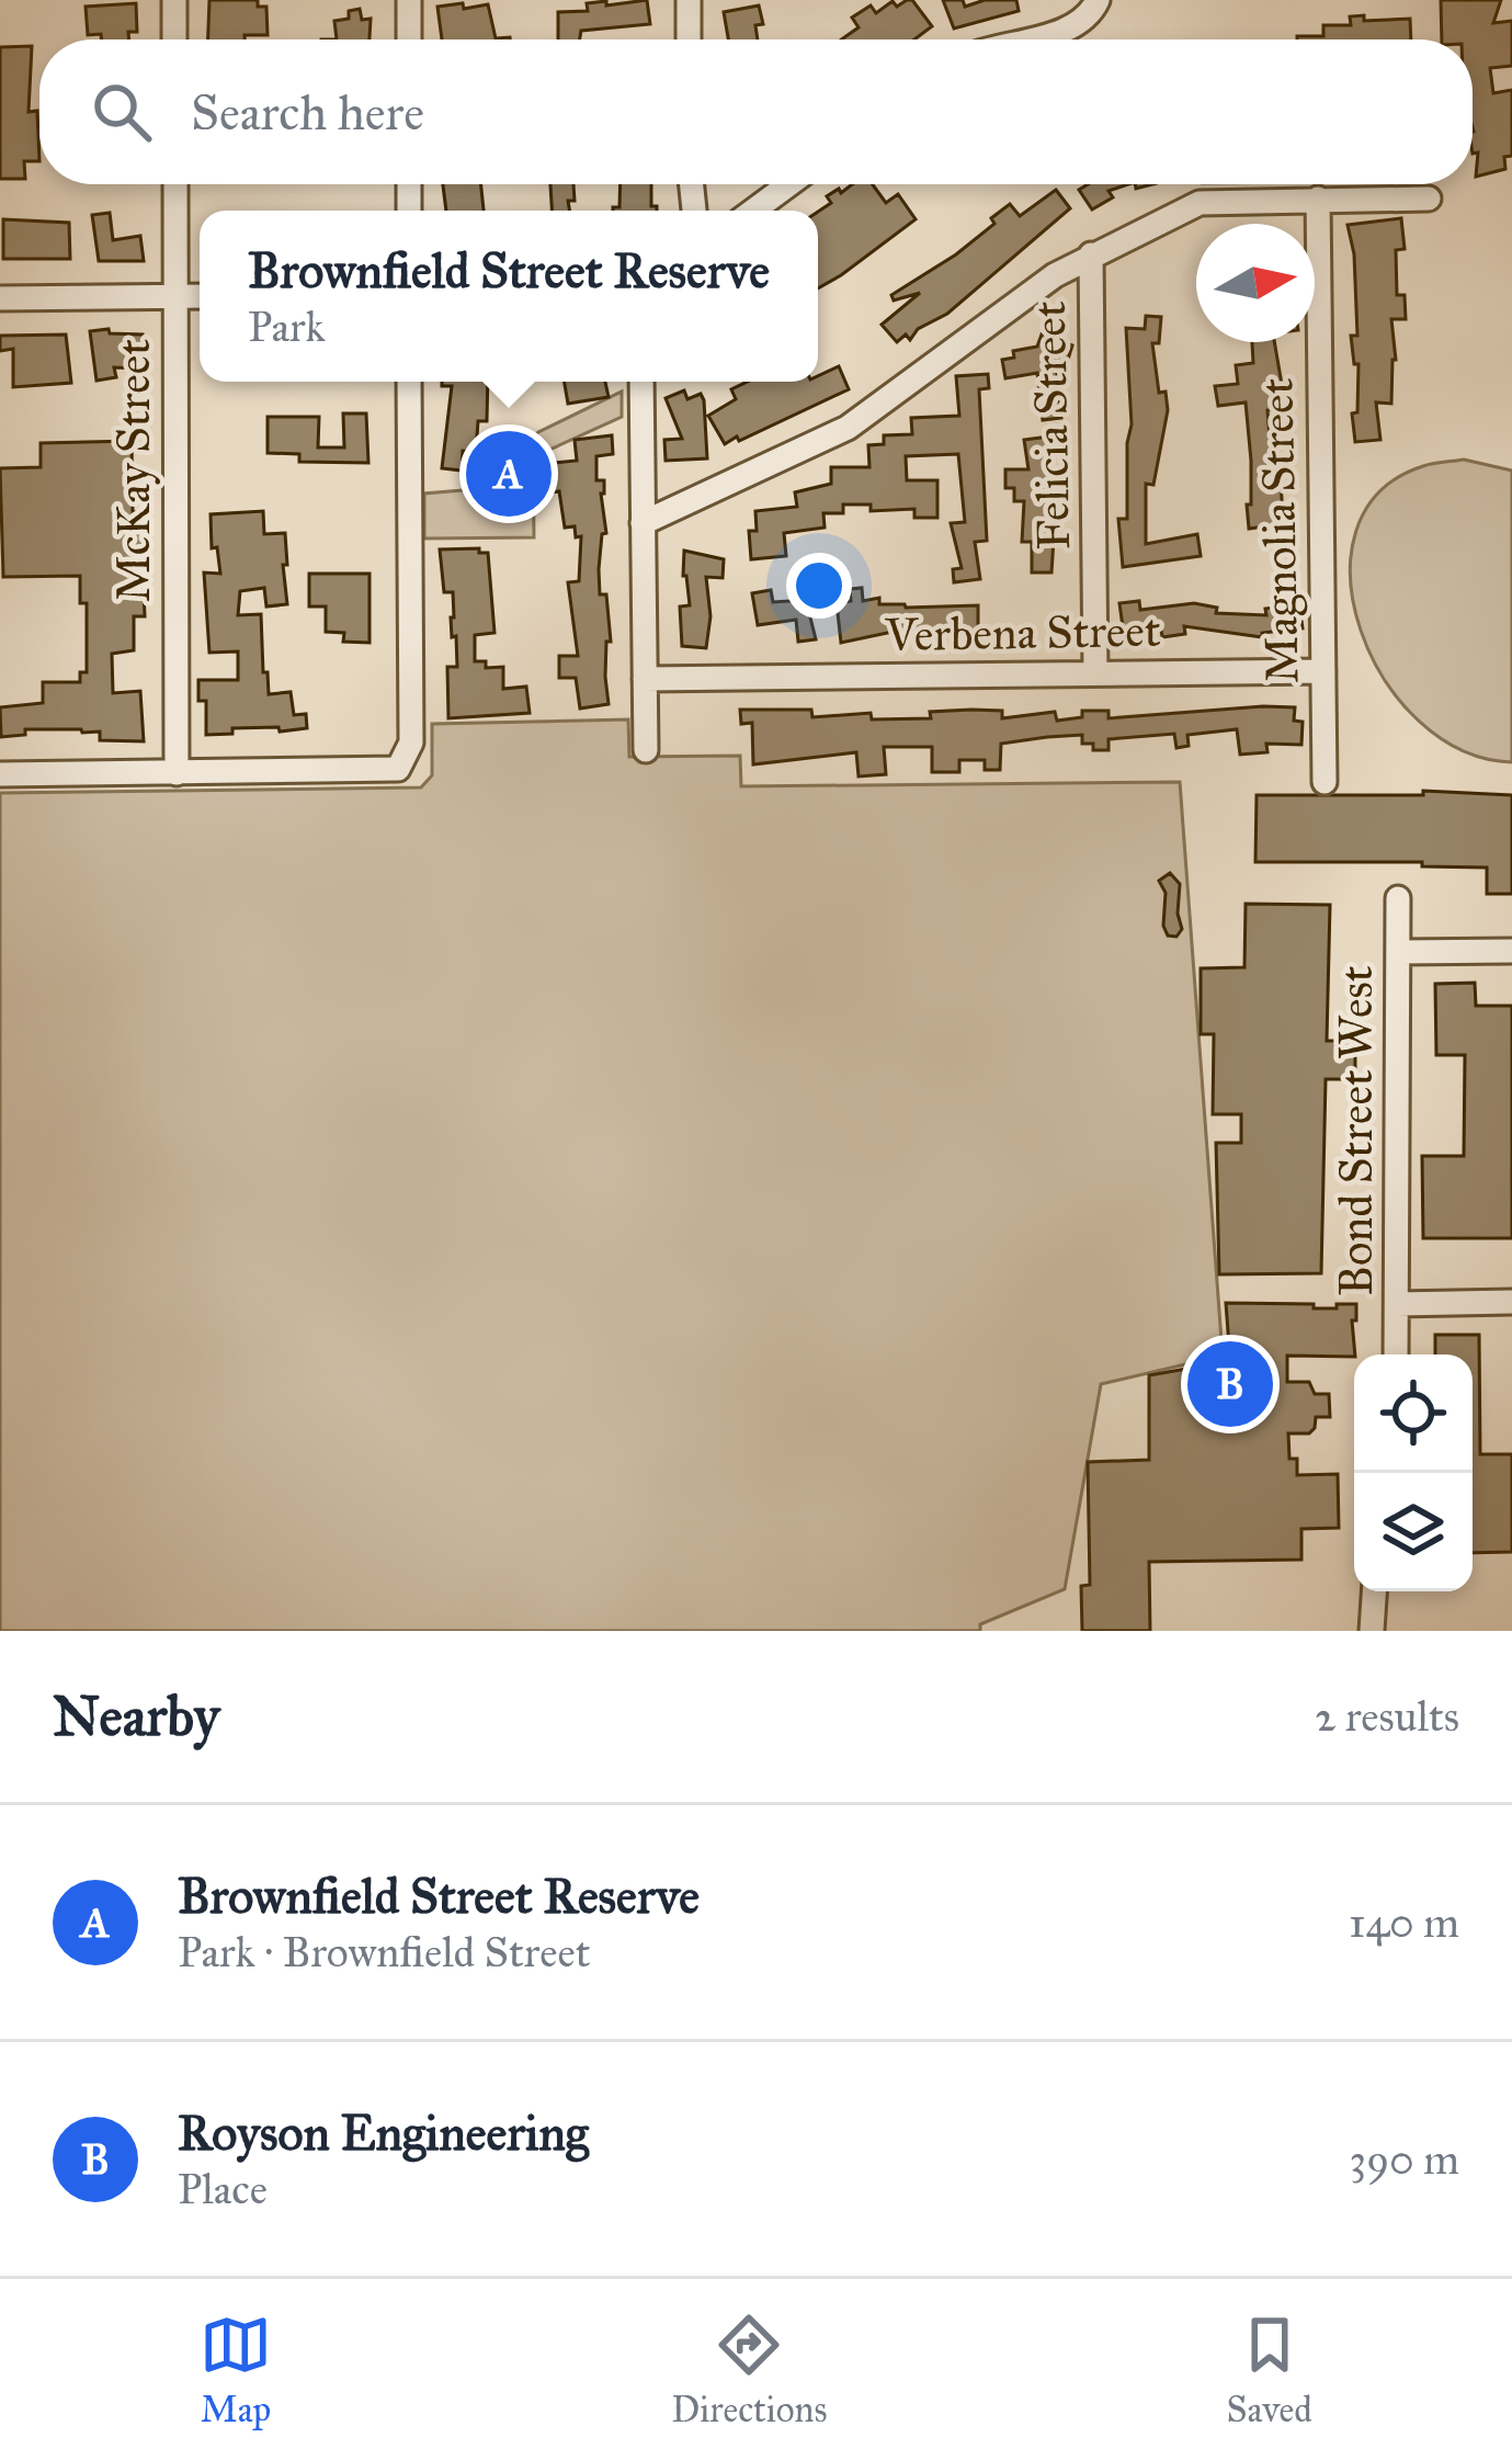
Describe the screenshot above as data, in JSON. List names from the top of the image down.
{
  "streets": {
    "street": [
      "Felicia Street",
      "McKay Street",
      "Magnolia Street",
      "Verbena Street",
      "Bond Street West"
    ]
  },
  "crossings": [
    ["Felicia Street", "Verbena Street"],
    ["Magnolia Street", "Verbena Street"]
  ],
  "north": "right",
  "page": {
    "search": "Search here",
    "popup": ["Brownfield Street Reserve", "Park"],
    "pins": ["A", "B"],
    "heading": ["Nearby", "2 results"],
    "list": [
      {
        "mark": "A",
        "name": "Brownfield Street Reserve",
        "note": "Park · Brownfield Street",
        "value": "140 m"
      },
      {
        "mark": "B",
        "name": "Royson Engineering",
        "note": "Place",
        "value": "390 m"
      }
    ],
    "nav": ["Map", "Directions", "Saved"]
  }
}
